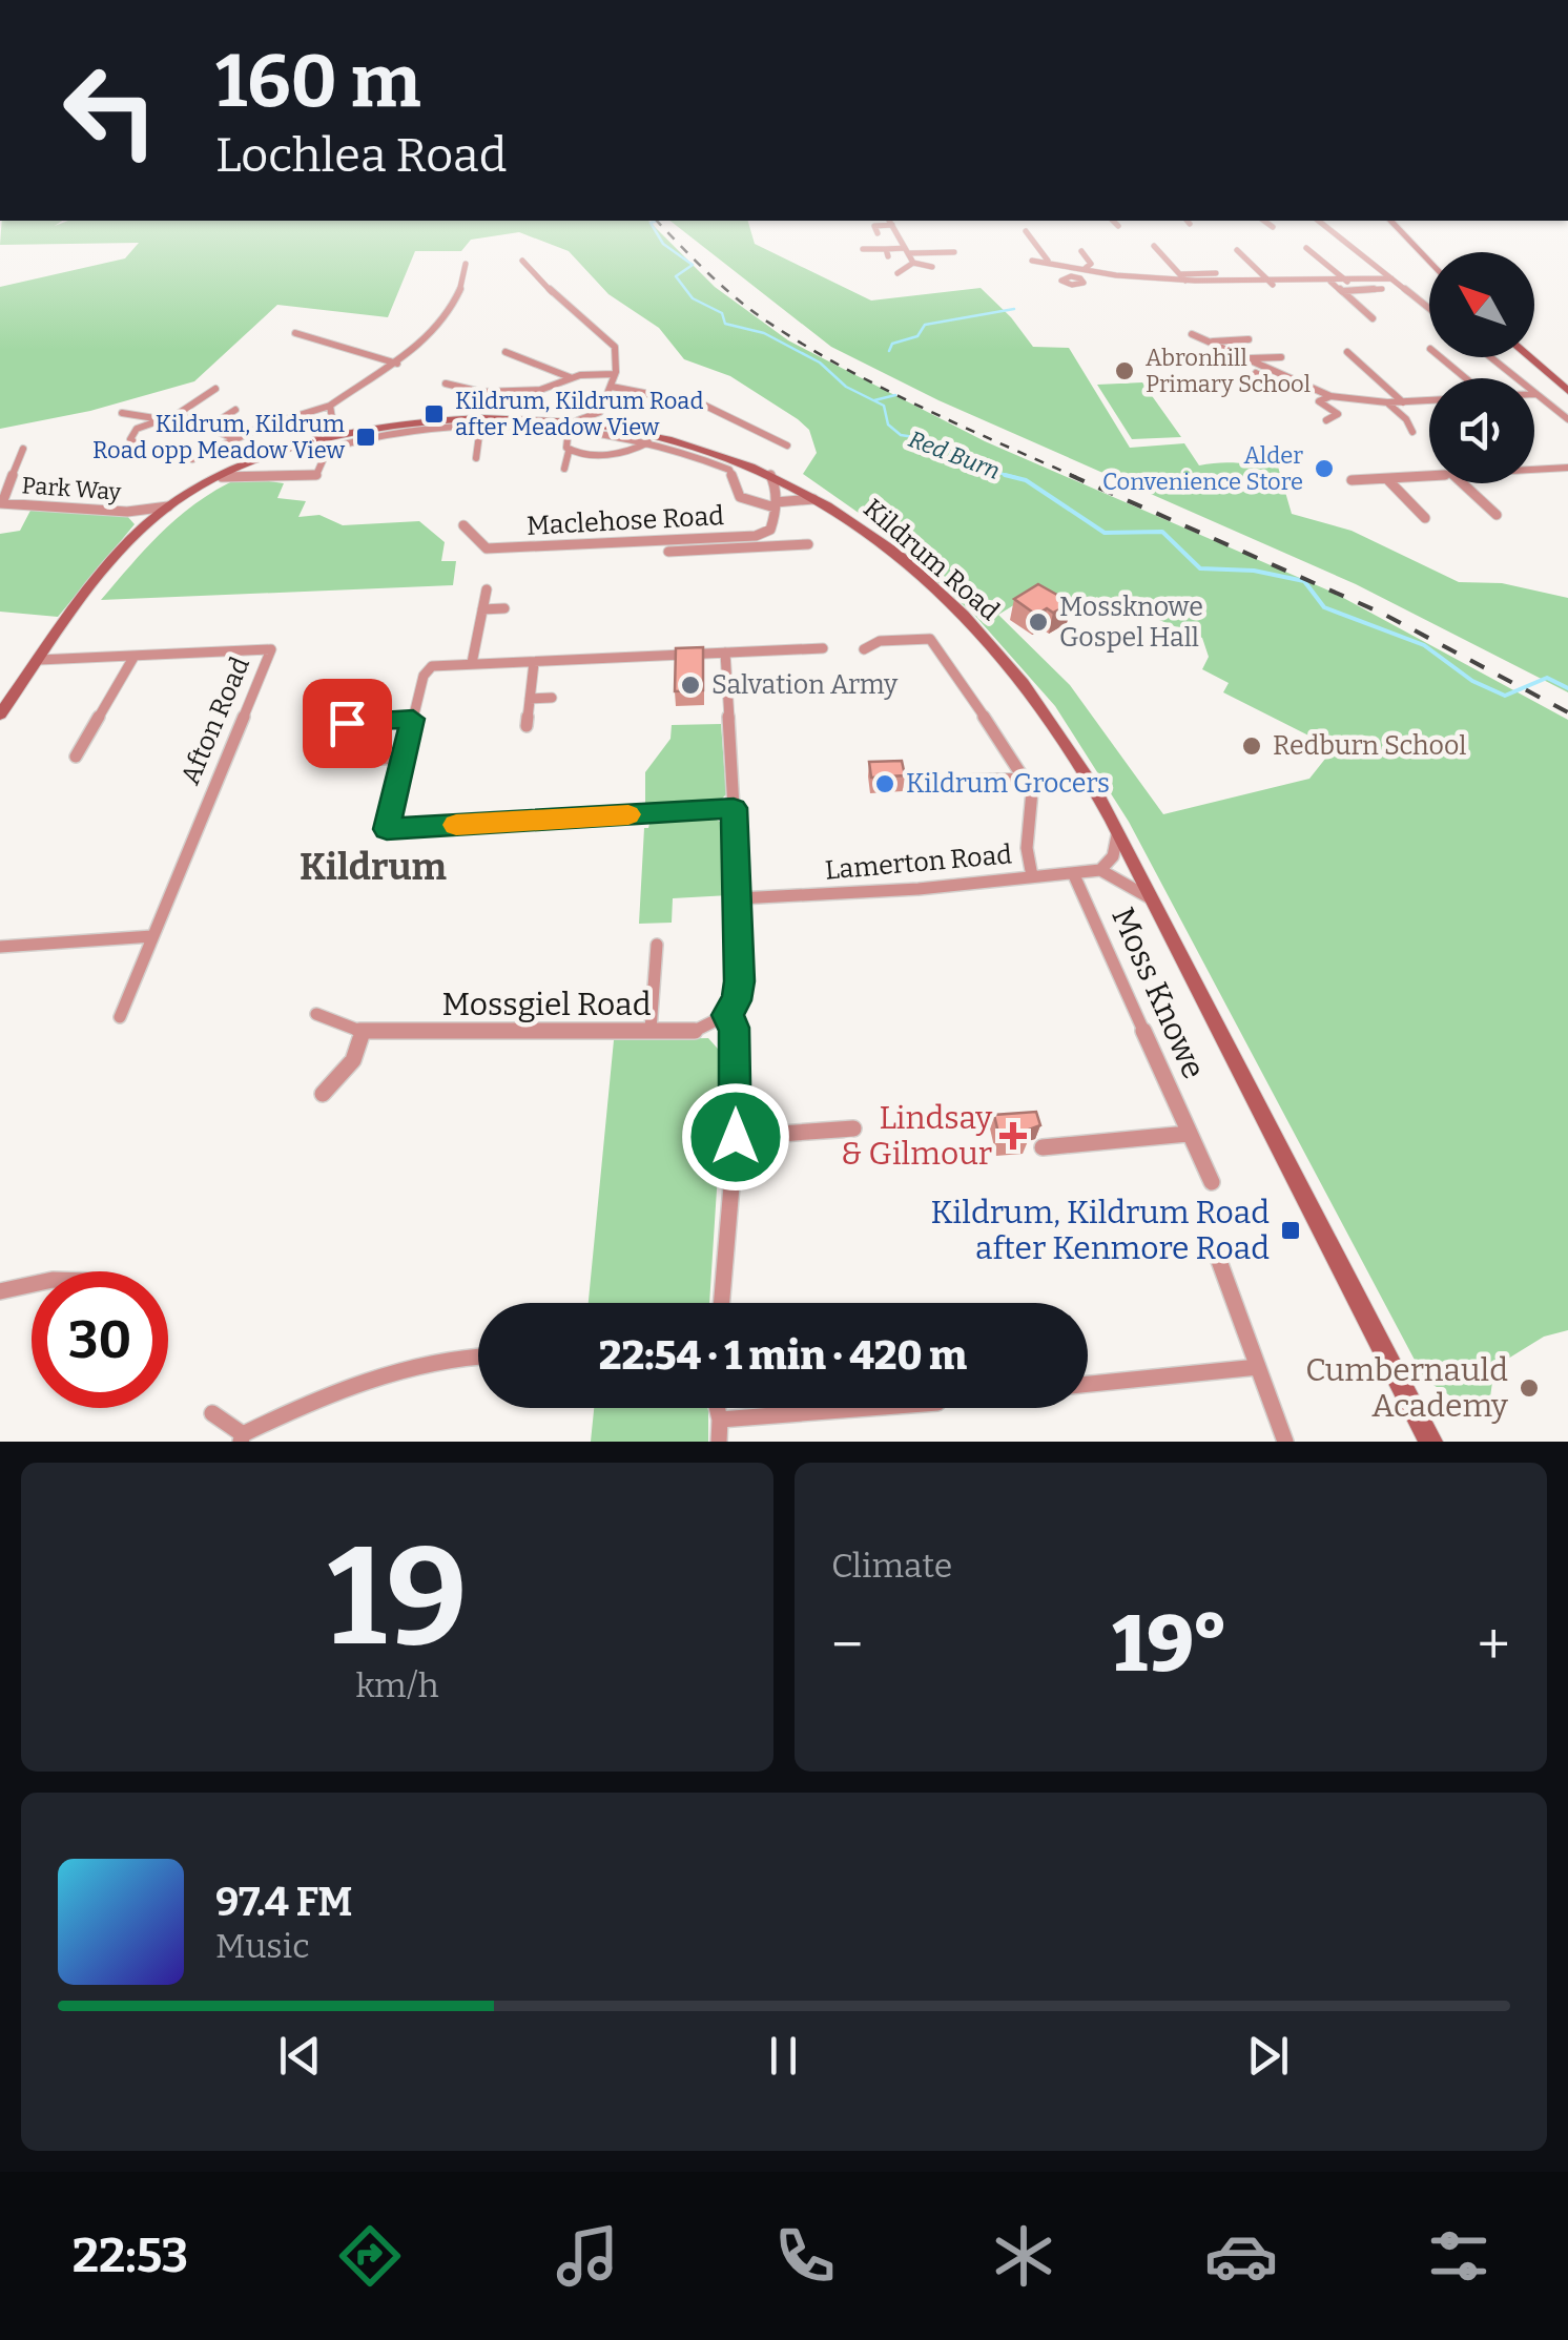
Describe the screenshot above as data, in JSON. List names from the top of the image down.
{
  "streets": {
    "street": [
      "Park Way",
      "Maclehose Road",
      "Kildrum Road",
      "Afton Road",
      "Lamerton Road",
      "Moss Knowe",
      "Mossgiel Road"
    ]
  },
  "crossings": [
    ["Park Way", "Kildrum Road"],
    ["Kildrum Road", "Afton Road"],
    ["Lamerton Road", "Moss Knowe"]
  ],
  "districts": ["Kildrum"],
  "water": ["Red Burn"],
  "places": {
    "other": [
      "Abronhill Primary School",
      "Alder Convenience Store",
      "Mossknowe Gospel Hall",
      "Salvation Army",
      "Redburn School",
      "Kildrum Grocers",
      "Cumbernauld Academy"
    ],
    "transit": ["Kildrum, Kildrum Road after Meadow View", "Kildrum, Kildrum Road opp Meadow View", "Kildrum, Kildrum Road after Kenmore Road"],
    "health": ["Lindsay & Gilmour"]
  },
  "north": "top left",
  "page": {
    "turn": ["160 m", "Lochlea Road"],
    "limit": "30",
    "trip": "22:54 · 1 min · 420 m",
    "tile": [
      ["19", "km/h"],
      "Climate"
    ],
    "heat": ["−", "19°", "+"],
    "song": ["97.4 FM", "Music"],
    "tabs": "22:53"
  }
}
